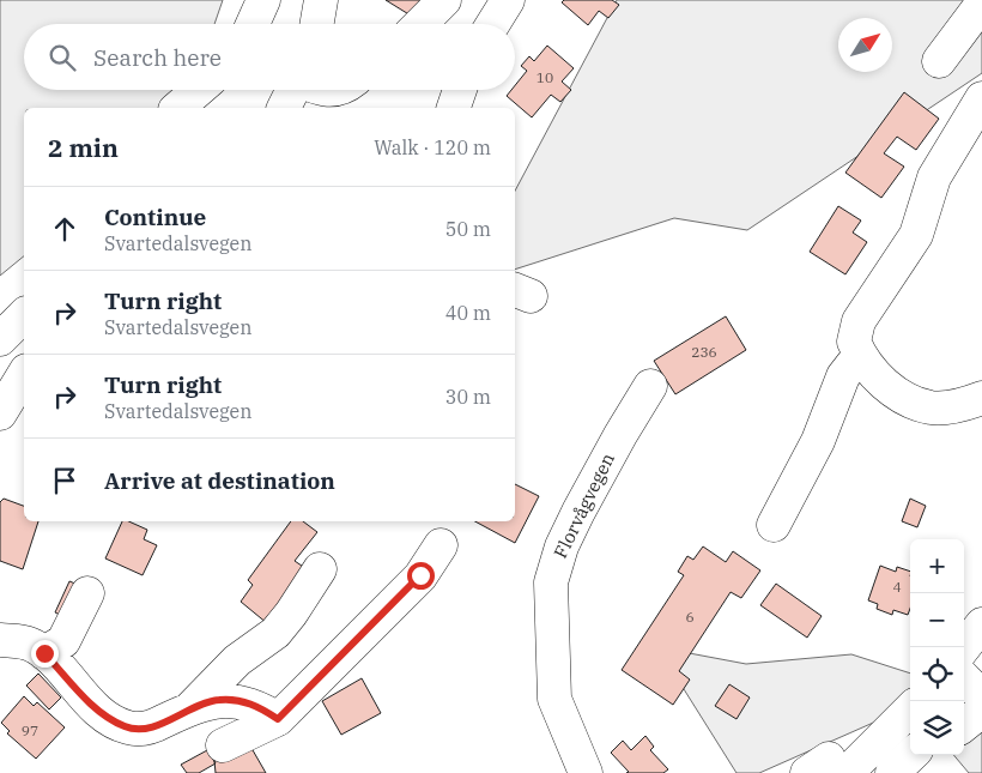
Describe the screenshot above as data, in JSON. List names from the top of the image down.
{
  "streets": {
    "street": ["Florvågvegen"]
  },
  "house_numbers": [
    "10",
    "236",
    "4",
    "6",
    "97"
  ],
  "north": "top right",
  "page": {
    "search": "Search here",
    "heading": ["2 min", "Walk · 120 m"],
    "list": [
      ["Continue", "Svartedalsvegen", "50 m"],
      ["Turn right", "Svartedalsvegen", "40 m"],
      ["Turn right", "Svartedalsvegen", "30 m"],
      "Arrive at destination"
    ],
    "map_buttons": ["+", "−"]
  }
}
